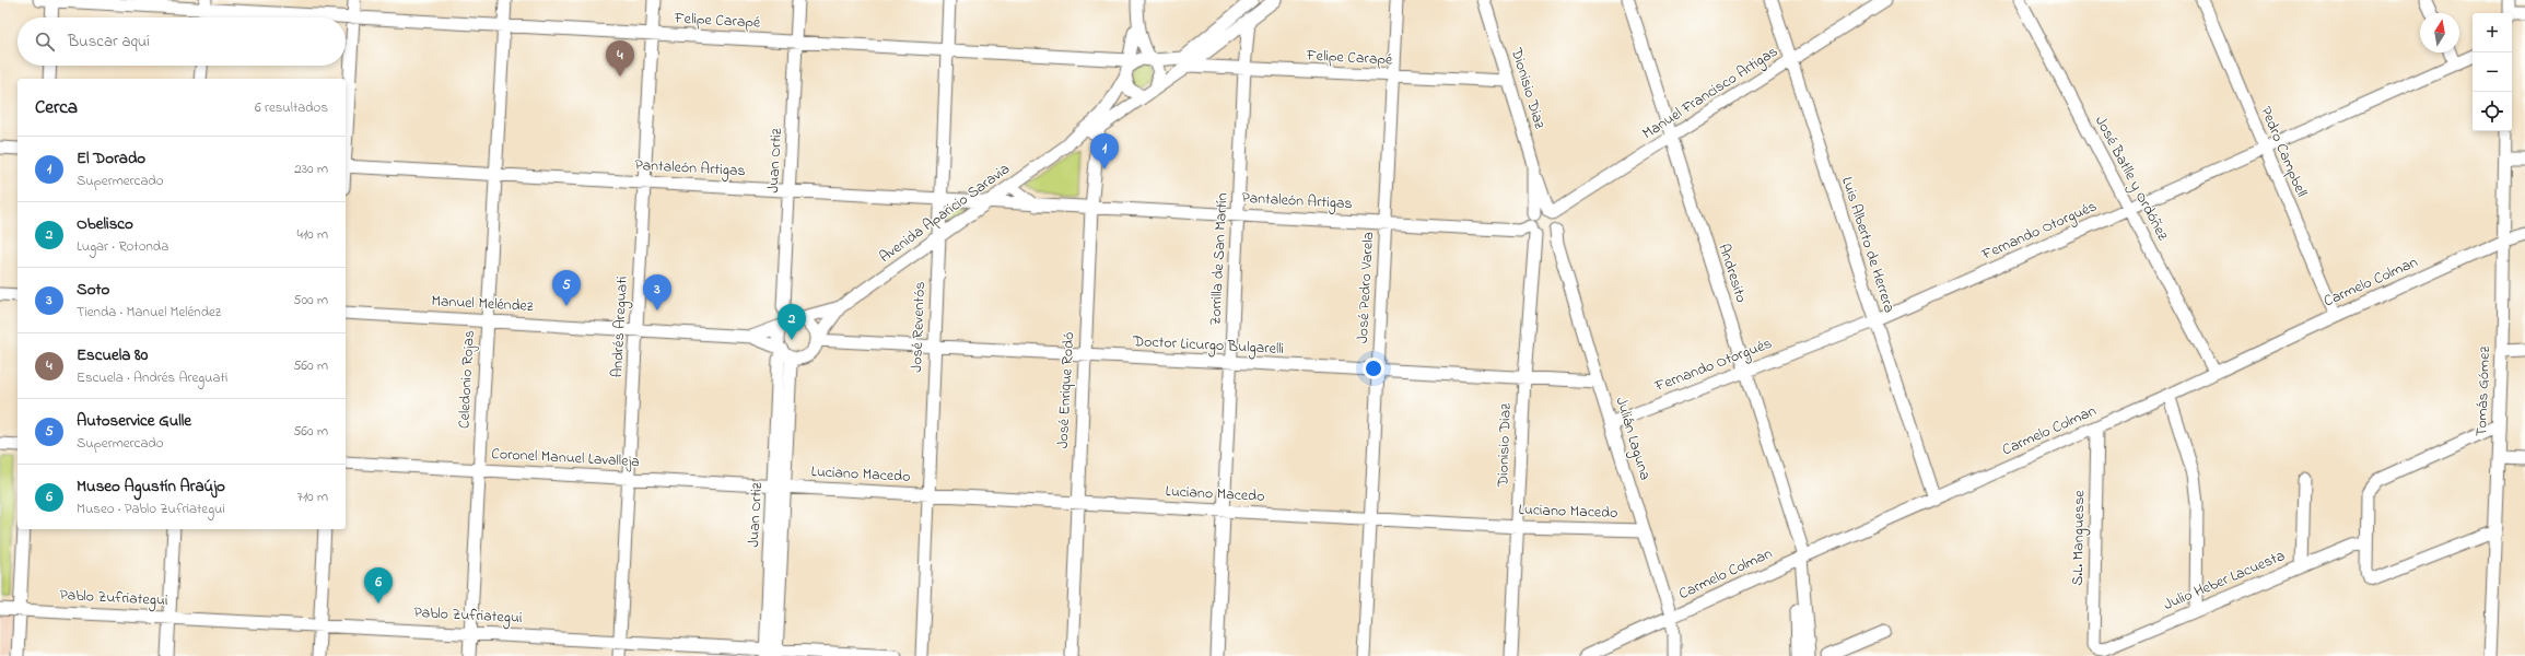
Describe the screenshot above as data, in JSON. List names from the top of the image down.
{
  "streets": {
    "street": [
      "Felipe Carapé",
      "Dionisio Diaz",
      "Manuel Francisco Artigas",
      "Pedro Campbell",
      "Juan Ortiz",
      "Pantaleón Artigas",
      "José Batlle y Ordóñez",
      "Avenida Aparicio Saravia",
      "Fernando Otorgués",
      "Luis Alberto de Herrera",
      "Zorrilla de San Martín",
      "Andresito",
      "Carmelo Colman",
      "José Pedro Varela",
      "Manuel Meléndez",
      "Andrés Areguati",
      "José Reventós",
      "Doctor Licurgo Bulgarelli",
      "Celedonio Rojas",
      "José Enrique Rodó",
      "Tomás Gómez",
      "Julián Laguna",
      "Coronel Manuel Lavalleja",
      "Luciano Macedo",
      "S.L. Manguesse",
      "Julio Heber Lacuesta",
      "Pablo Zufriategui"
    ]
  },
  "crossings": [
    ["Felipe Carapé", "Dionisio Diaz"],
    ["Felipe Carapé", "Juan Ortiz"],
    ["Felipe Carapé", "Avenida Aparicio Saravia"],
    ["Felipe Carapé", "Zorrilla de San Martín"],
    ["Felipe Carapé", "José Pedro Varela"],
    ["Felipe Carapé", "Andrés Areguati"],
    ["Felipe Carapé", "José Reventós"],
    ["Felipe Carapé", "Celedonio Rojas"],
    ["Dionisio Diaz", "Manuel Francisco Artigas"],
    ["Dionisio Diaz", "Pantaleón Artigas"],
    ["Dionisio Diaz", "Doctor Licurgo Bulgarelli"],
    ["Dionisio Diaz", "Julián Laguna"],
    ["Dionisio Diaz", "Luciano Macedo"],
    ["Manuel Francisco Artigas", "Pantaleón Artigas"],
    ["Manuel Francisco Artigas", "Luis Alberto de Herrera"],
    ["Manuel Francisco Artigas", "Andresito"],
    ["Manuel Francisco Artigas", "Julián Laguna"],
    ["Pedro Campbell", "Fernando Otorgués"],
    ["Pedro Campbell", "Carmelo Colman"],
    ["Juan Ortiz", "Pantaleón Artigas"],
    ["Juan Ortiz", "Avenida Aparicio Saravia"],
    ["Juan Ortiz", "Manuel Meléndez"],
    ["Juan Ortiz", "Doctor Licurgo Bulgarelli"],
    ["Juan Ortiz", "Coronel Manuel Lavalleja"],
    ["Juan Ortiz", "Luciano Macedo"],
    ["Juan Ortiz", "Pablo Zufriategui"],
    ["Pantaleón Artigas", "Avenida Aparicio Saravia"],
    ["Pantaleón Artigas", "Zorrilla de San Martín"],
    ["Pantaleón Artigas", "José Pedro Varela"],
    ["Pantaleón Artigas", "Andrés Areguati"],
    ["Pantaleón Artigas", "José Reventós"],
    ["Pantaleón Artigas", "Celedonio Rojas"],
    ["Pantaleón Artigas", "José Enrique Rodó"],
    ["Pantaleón Artigas", "Julián Laguna"],
    ["José Batlle y Ordóñez", "Fernando Otorgués"],
    ["José Batlle y Ordóñez", "Carmelo Colman"],
    ["Avenida Aparicio Saravia", "Zorrilla de San Martín"],
    ["Avenida Aparicio Saravia", "Manuel Meléndez"],
    ["Avenida Aparicio Saravia", "José Reventós"],
    ["Avenida Aparicio Saravia", "Doctor Licurgo Bulgarelli"],
    ["Avenida Aparicio Saravia", "José Enrique Rodó"],
    ["Fernando Otorgués", "Luis Alberto de Herrera"],
    ["Fernando Otorgués", "Andresito"],
    ["Fernando Otorgués", "Julián Laguna"],
    ["Luis Alberto de Herrera", "Carmelo Colman"],
    ["Zorrilla de San Martín", "Doctor Licurgo Bulgarelli"],
    ["Zorrilla de San Martín", "Luciano Macedo"],
    ["Andresito", "Carmelo Colman"],
    ["Carmelo Colman", "Tomás Gómez"],
    ["Carmelo Colman", "Julián Laguna"],
    ["Carmelo Colman", "S.L. Manguesse"],
    ["José Pedro Varela", "Doctor Licurgo Bulgarelli"],
    ["José Pedro Varela", "Luciano Macedo"],
    ["Manuel Meléndez", "Andrés Areguati"],
    ["Manuel Meléndez", "Doctor Licurgo Bulgarelli"],
    ["Manuel Meléndez", "Celedonio Rojas"],
    ["Andrés Areguati", "Coronel Manuel Lavalleja"],
    ["Andrés Areguati", "Pablo Zufriategui"],
    ["José Reventós", "Doctor Licurgo Bulgarelli"],
    ["José Reventós", "Luciano Macedo"],
    ["Doctor Licurgo Bulgarelli", "José Enrique Rodó"],
    ["Doctor Licurgo Bulgarelli", "Julián Laguna"],
    ["Celedonio Rojas", "Coronel Manuel Lavalleja"],
    ["Celedonio Rojas", "Pablo Zufriategui"],
    ["José Enrique Rodó", "Luciano Macedo"],
    ["Julián Laguna", "Luciano Macedo"],
    ["Coronel Manuel Lavalleja", "Luciano Macedo"],
    ["S.L. Manguesse", "Julio Heber Lacuesta"]
  ],
  "north": "top",
  "page": {
    "map_buttons": ["+", "−"],
    "search": "Buscar aquí",
    "pins": [
      "4",
      "1",
      "5",
      "3",
      "2",
      "6"
    ],
    "heading": ["Cerca", "6 resultados"],
    "list": [
      {
        "mark": "1",
        "name": "El Dorado",
        "note": "Supermercado",
        "value": "230 m"
      },
      {
        "mark": "2",
        "name": "Obelisco",
        "note": "Lugar · Rotonda",
        "value": "410 m"
      },
      {
        "mark": "3",
        "name": "Soto",
        "note": "Tienda · Manuel Meléndez",
        "value": "500 m"
      },
      {
        "mark": "4",
        "name": "Escuela 80",
        "note": "Escuela · Andrés Areguati",
        "value": "560 m"
      },
      {
        "mark": "5",
        "name": "Autoservice Gulle",
        "note": "Supermercado",
        "value": "560 m"
      },
      {
        "mark": "6",
        "name": "Museo Agustín Araújo",
        "note": "Museo · Pablo Zufriategui",
        "value": "710 m"
      }
    ]
  }
}
